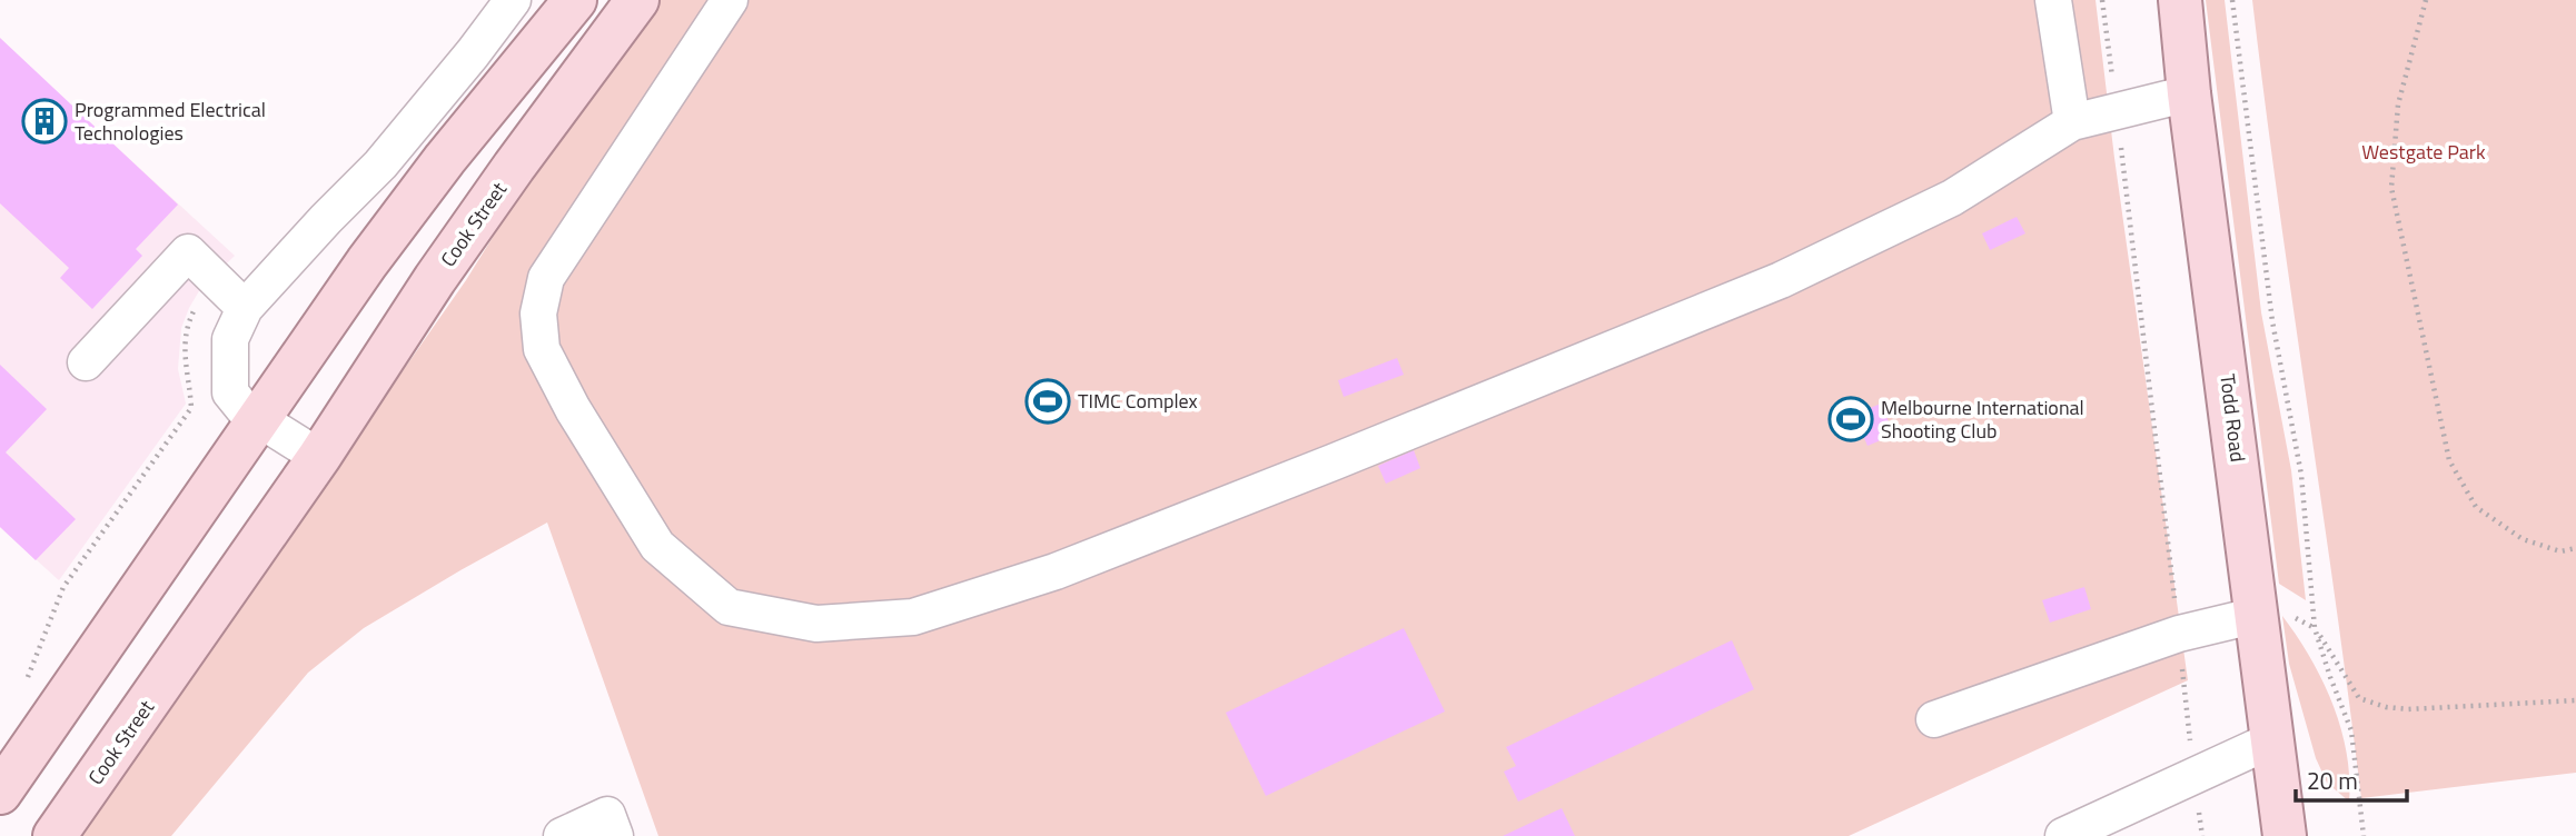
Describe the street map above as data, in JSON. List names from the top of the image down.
{
  "streets": {
    "main road": ["Cook Street", "Todd Road"]
  },
  "parks": ["Westgate Park"],
  "places": {
    "building": ["Programmed Electrical Technologies"],
    "sports": ["TIMC Complex", "Melbourne International Shooting Club"]
  },
  "scale_bar": "20 m"
}
